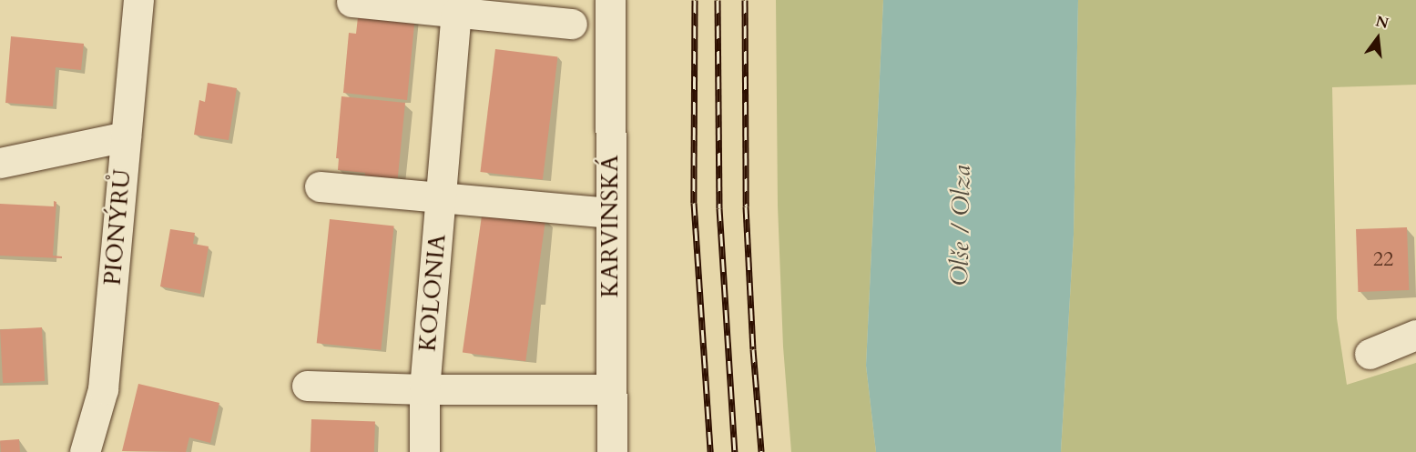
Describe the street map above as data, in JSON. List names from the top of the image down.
{
  "streets": {
    "street": ["KARVINSKÁ", "PIONÝRŮ", "KOLONIA"]
  },
  "water": ["Olše / Olza"],
  "house_numbers": ["22"],
  "north": "top"
}
